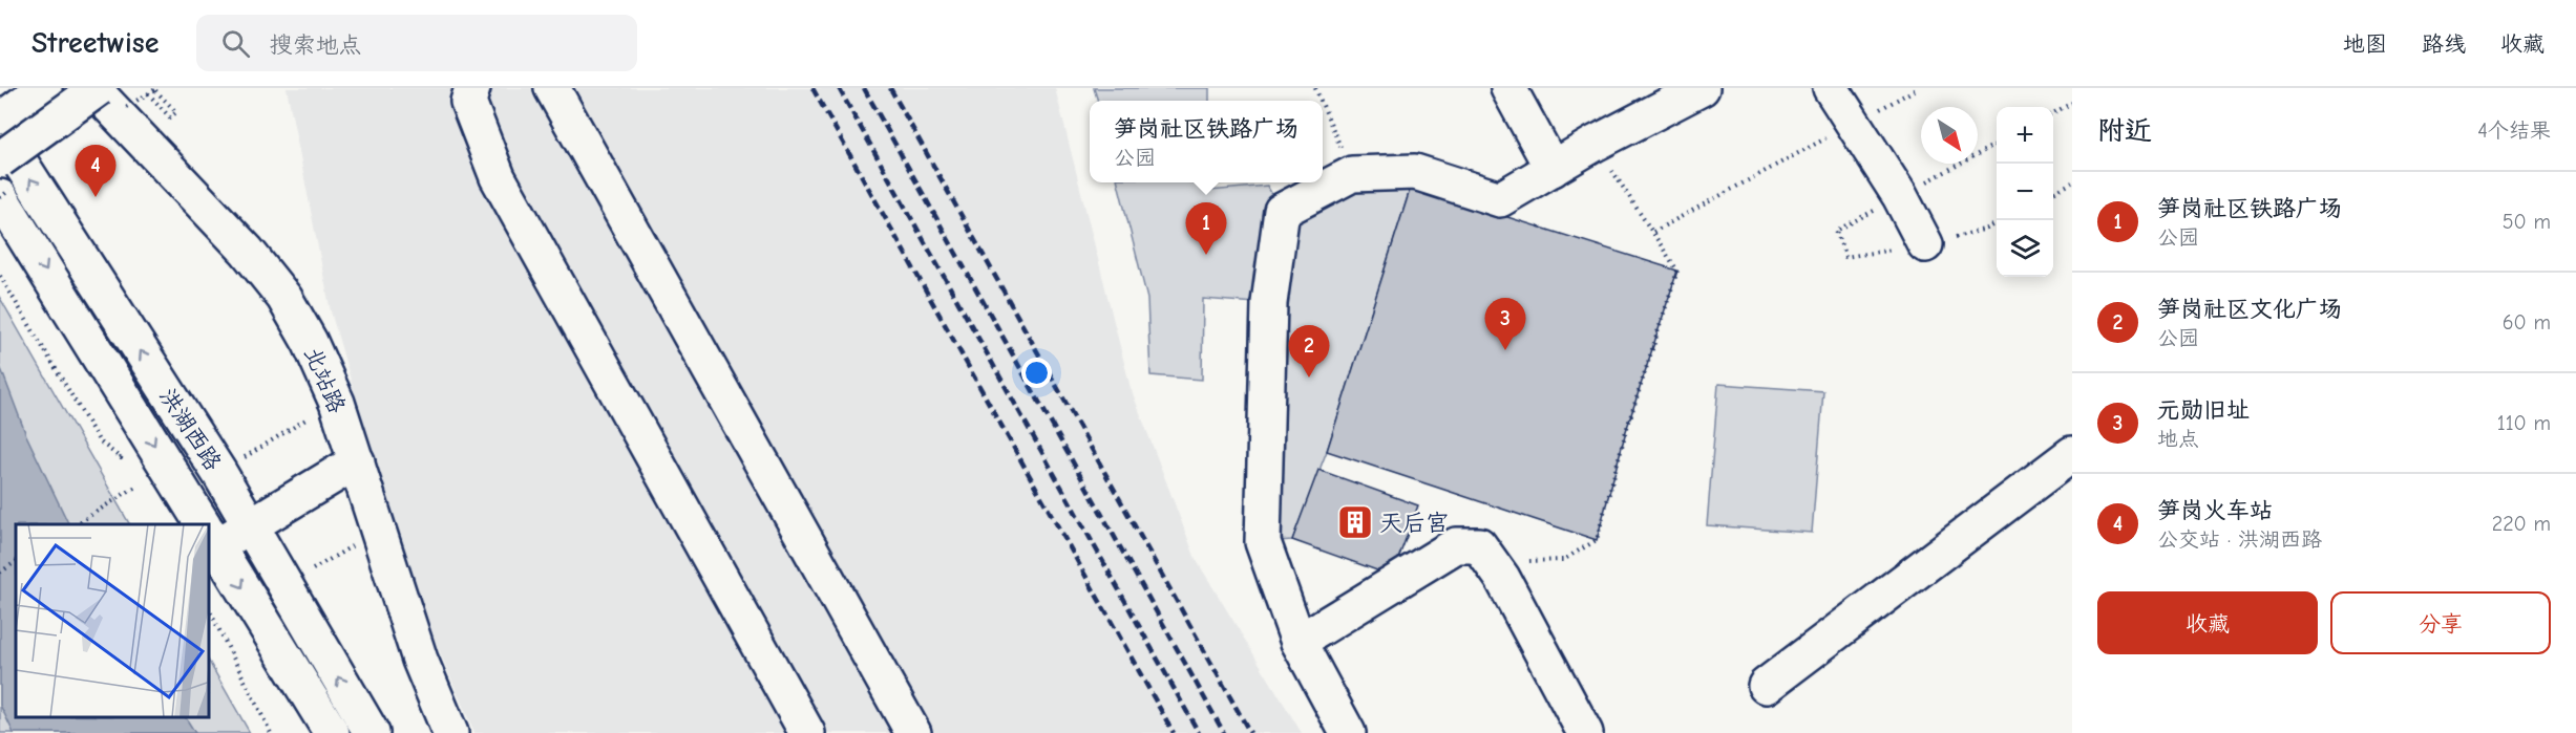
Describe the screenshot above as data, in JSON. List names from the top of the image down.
{
  "streets": {
    "street": ["北站路", "洪湖西路"]
  },
  "places": {
    "building": ["天后宫"]
  },
  "north": "bottom right",
  "page": {
    "header": "Streetwise",
    "search": "搜索地点",
    "nav": ["地图", "路线", "收藏"],
    "heading": ["附近", "4个结果"],
    "popup": ["笋岗社区铁路广场", "公园"],
    "map_buttons": ["+", "−"],
    "pins": [
      "4",
      "1",
      "3",
      "2"
    ],
    "list": [
      {
        "mark": "1",
        "name": "笋岗社区铁路广场",
        "note": "公园",
        "value": "50 m"
      },
      {
        "mark": "2",
        "name": "笋岗社区文化广场",
        "note": "公园",
        "value": "60 m"
      },
      {
        "mark": "3",
        "name": "元勋旧址",
        "note": "地点",
        "value": "110 m"
      },
      {
        "mark": "4",
        "name": "笋岗火车站",
        "note": "公交站 · 洪湖西路",
        "value": "220 m"
      }
    ],
    "buttons": ["收藏", "分享"]
  }
}
